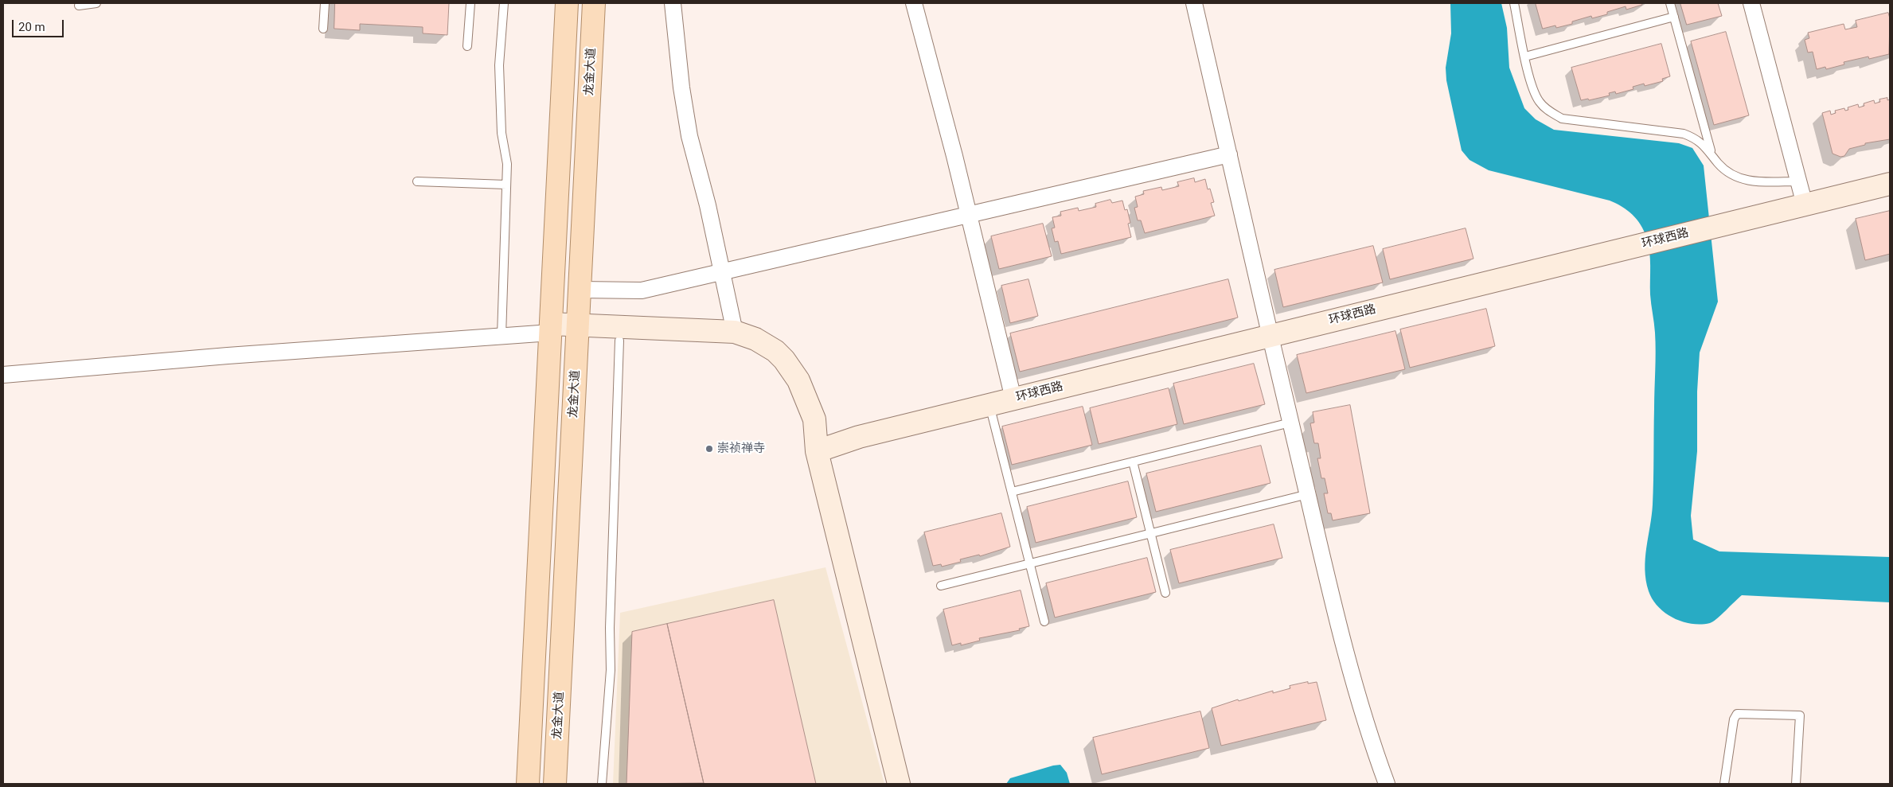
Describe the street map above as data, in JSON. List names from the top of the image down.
{
  "streets": {
    "main road": ["龙金大道"],
    "street": ["环球西路"]
  },
  "places": ["崇祯禅寺"],
  "scale_bar": "20 m"
}
